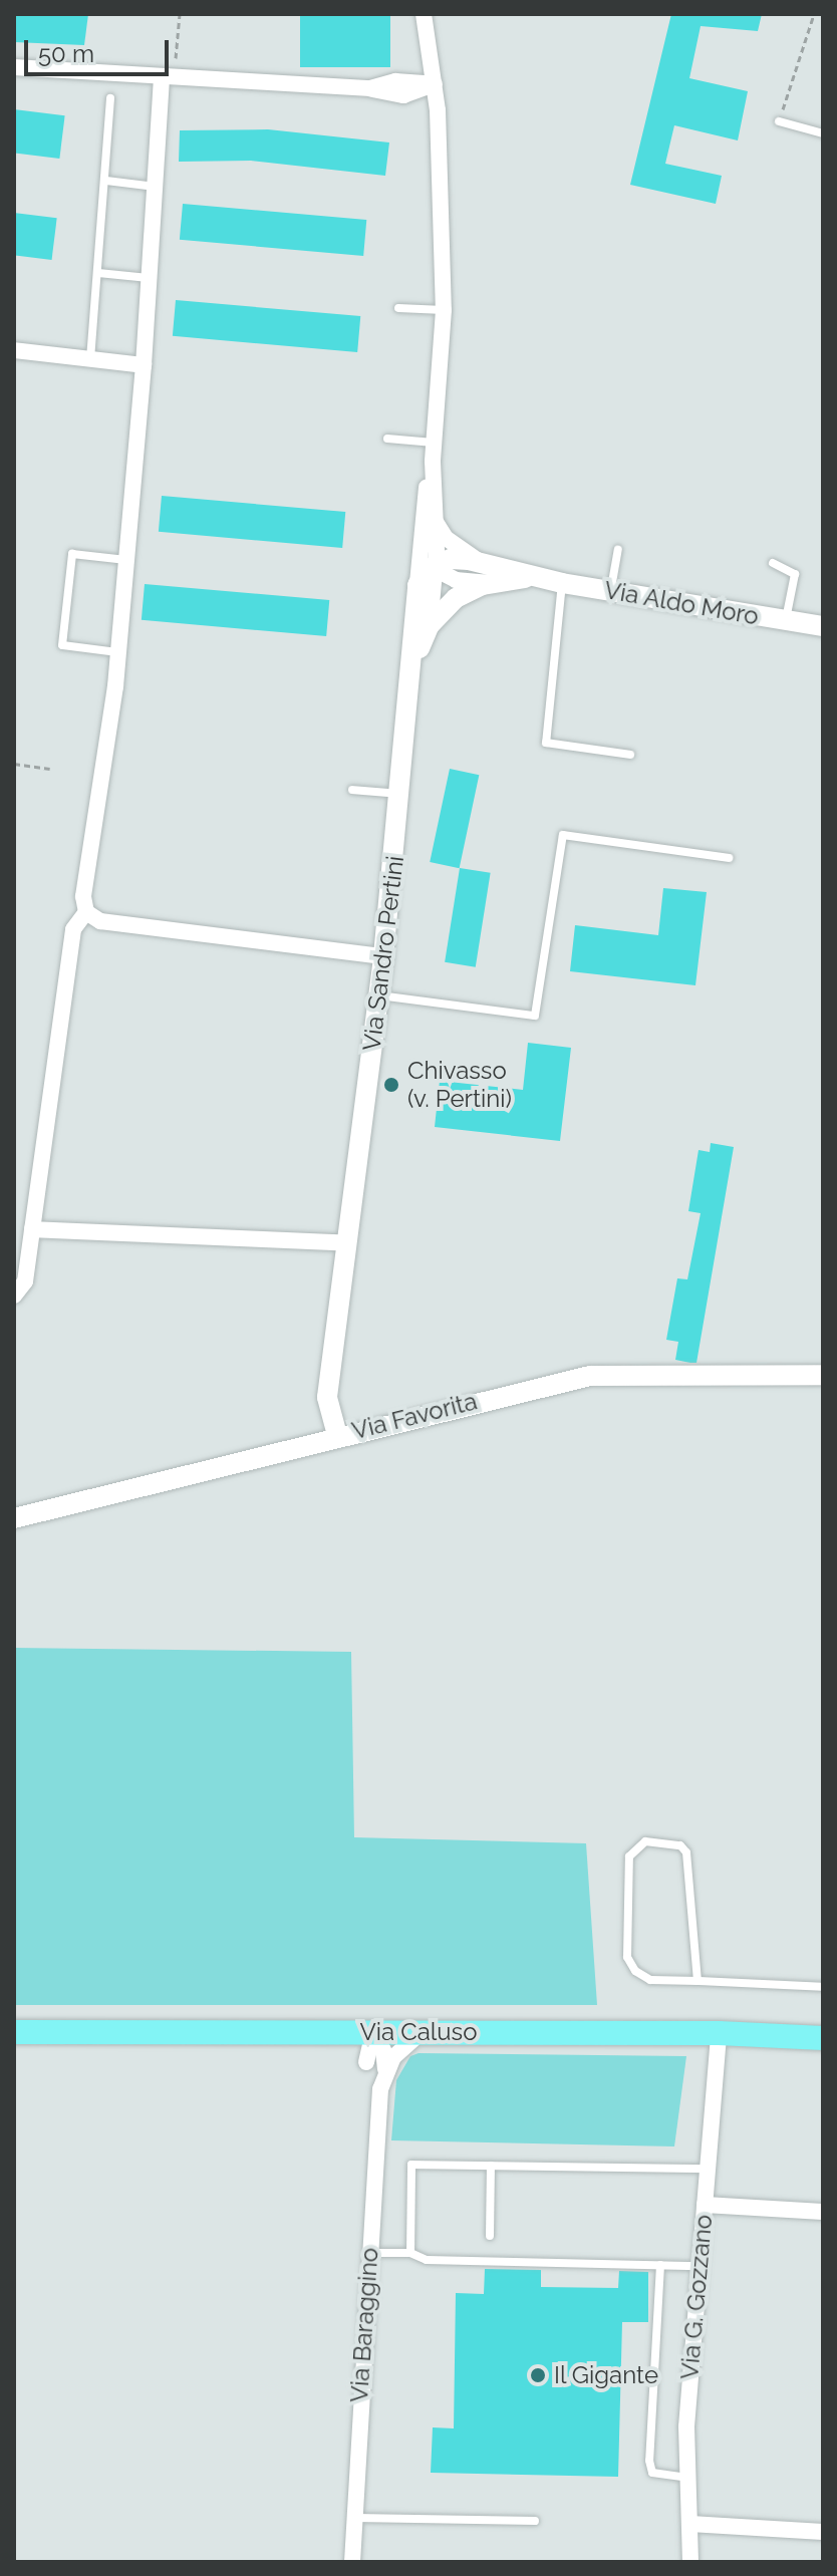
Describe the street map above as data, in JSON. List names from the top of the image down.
{
  "streets": {
    "main road": ["Via Caluso"],
    "street": [
      "Via Aldo Moro",
      "Via Sandro Pertini",
      "Via Favorita",
      "Via G. Gozzano",
      "Via Baraggino"
    ]
  },
  "crossings": [
    ["Via Sandro Pertini", "Via Favorita"],
    ["Via Caluso", "Via G. Gozzano"],
    ["Via Caluso", "Via Baraggino"]
  ],
  "places": ["Chivasso (v. Pertini)", "Il Gigante"],
  "scale_bar": "50 m"
}
